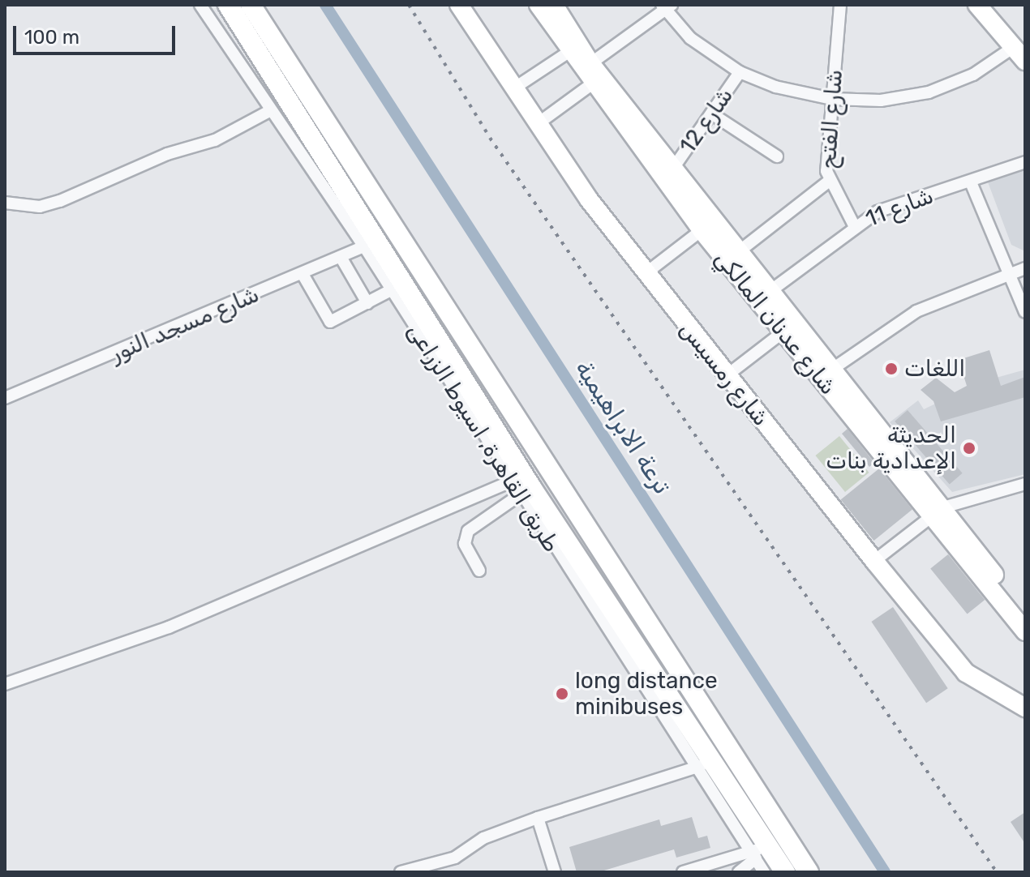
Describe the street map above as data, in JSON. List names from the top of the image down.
{
  "streets": {
    "highway": ["طريق القاهرة, اسيوط الزراعى"],
    "main road": ["شارع عدنان المالكي", "شارع رمسيس"],
    "street": [
      "شارع الفتح",
      "شارع 12",
      "شارع 11",
      "شارع مسجد النور"
    ]
  },
  "crossings": [
    ["شارع الفتح", "شارع 11"],
    ["شارع 12", "شارع عدنان المالكي"],
    ["شارع 11", "شارع عدنان المالكي"],
    ["شارع مسجد النور", "طريق القاهرة, اسيوط الزراعى"]
  ],
  "water": ["ترعة الابراهيمية"],
  "places": ["اللغات", "الحديثة الإعدادية بنات", "long distance minibuses"],
  "scale_bar": "100 m"
}
